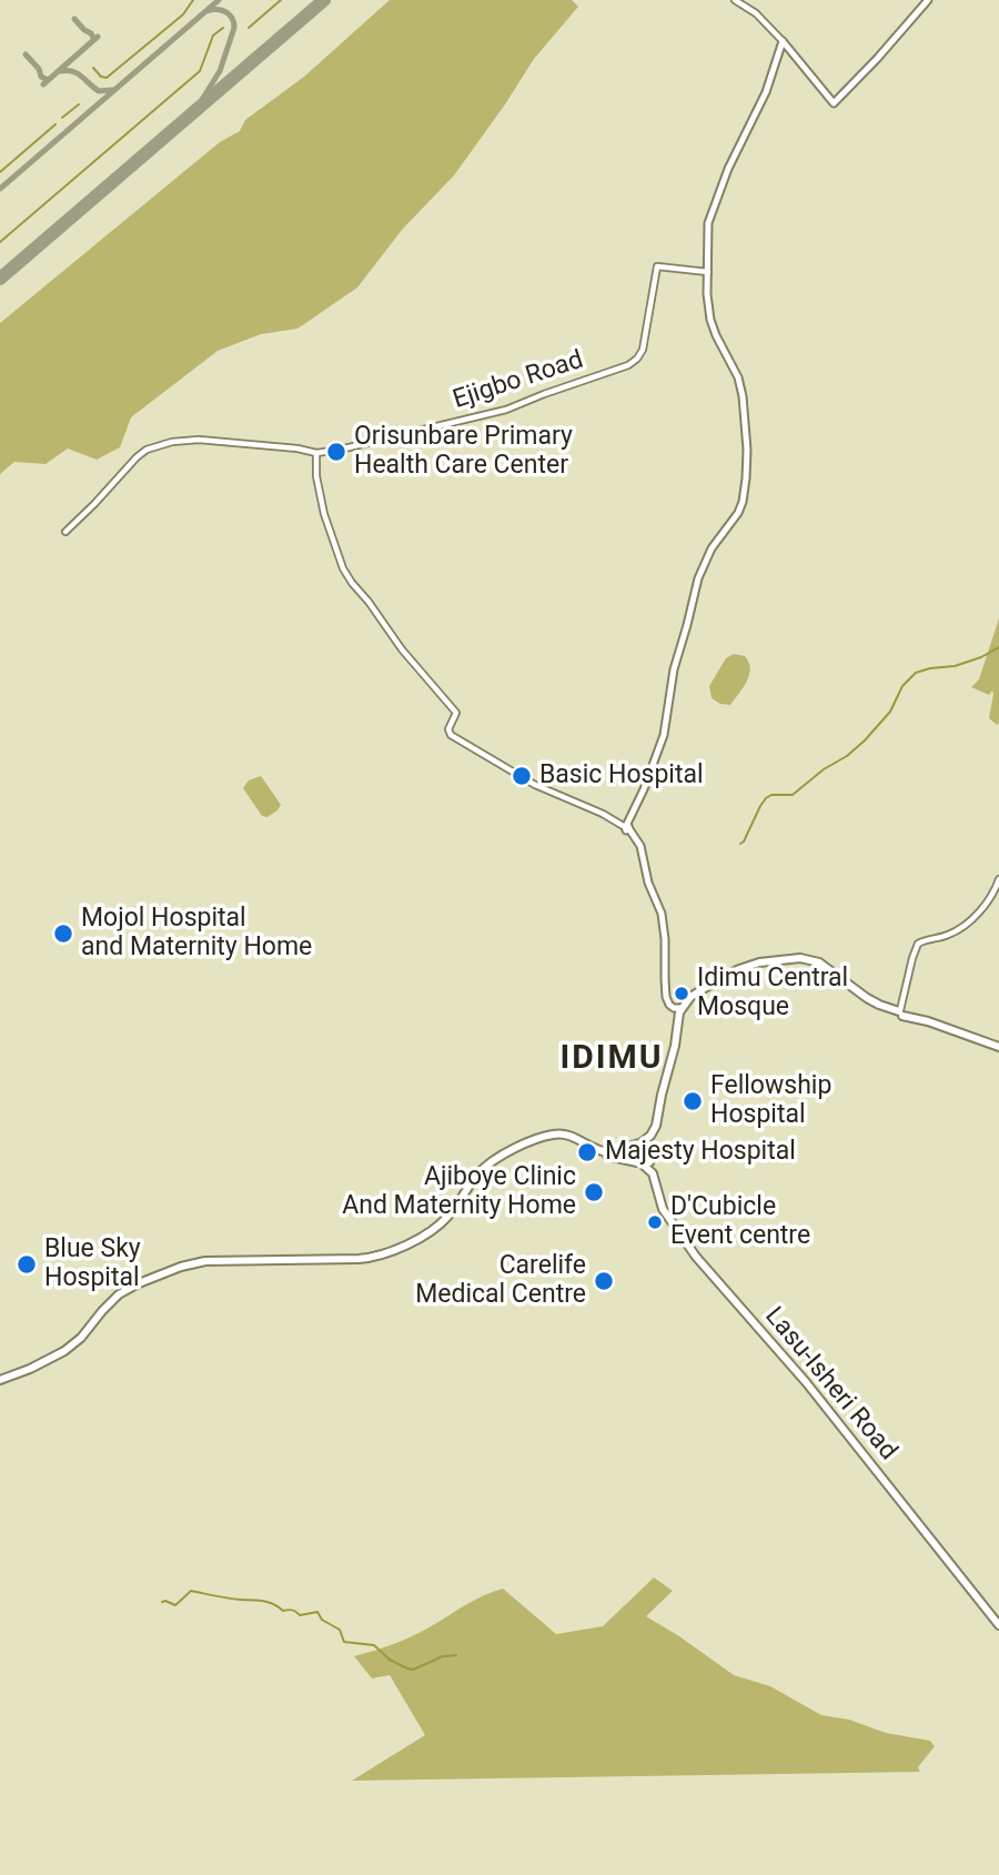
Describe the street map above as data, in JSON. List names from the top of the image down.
{
  "streets": {
    "main road": ["Lasu-Isheri Road"],
    "street": ["Ejigbo Road"]
  },
  "districts": ["IDIMU"],
  "places": [
    "Orisunbare Primary Health Care Center",
    "Basic Hospital",
    "Mojol Hospital and Maternity Home",
    "Idimu Central Mosque",
    "Fellowship Hospital",
    "Majesty Hospital",
    "Ajiboye Clinic And Maternity Home",
    "D'Cubicle Event centre",
    "Blue Sky Hospital",
    "Carelife Medical Centre"
  ]
}
